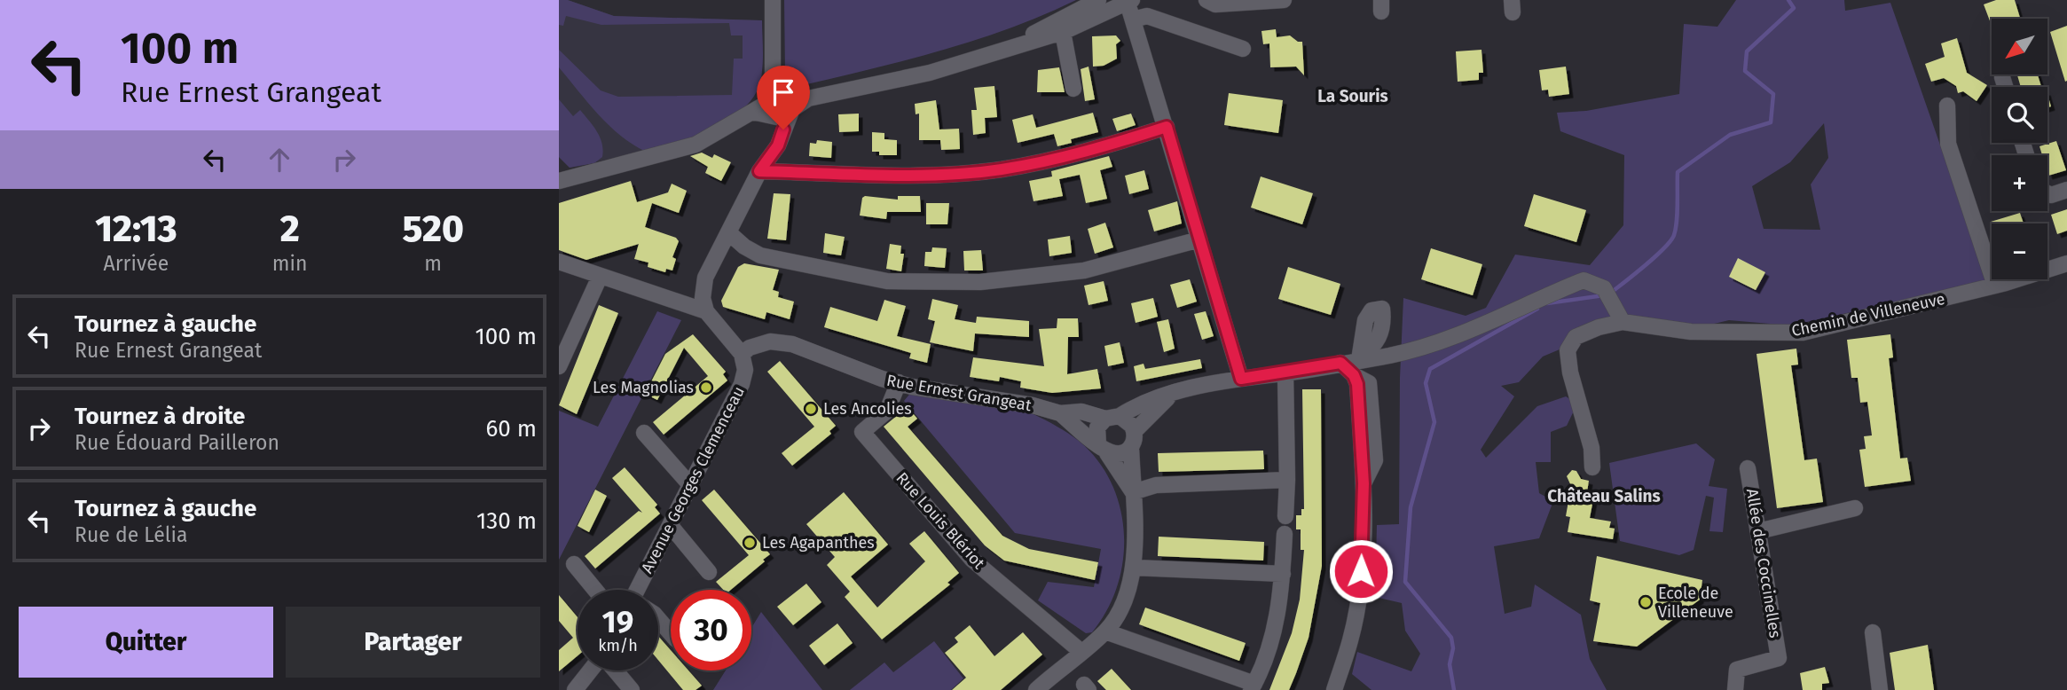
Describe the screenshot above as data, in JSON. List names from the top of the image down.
{
  "streets": {
    "street": [
      "Chemin de Villeneuve",
      "Rue Ernest Grangeat",
      "Avenue Georges Clemenceau",
      "Rue Louis Blériot",
      "Allée des Coccinelles"
    ]
  },
  "crossings": [
    ["Rue Ernest Grangeat", "Avenue Georges Clemenceau"],
    ["Rue Ernest Grangeat", "Rue Louis Blériot"]
  ],
  "districts": ["La Souris", "Château Salins"],
  "places": [
    "Les Magnolias",
    "Les Ancolies",
    "Les Agapanthes",
    "Ecole de Villeneuve"
  ],
  "north": "bottom left",
  "page": {
    "turn": ["100 m", "Rue Ernest Grangeat"],
    "map_buttons": ["+", "−"],
    "eta": [
      "12:13",
      "Arrivée",
      "2",
      "min",
      "520",
      "m"
    ],
    "list": [
      {
        "name": "Tournez à gauche",
        "note": "Rue Ernest Grangeat",
        "value": "100 m"
      },
      {
        "name": "Tournez à droite",
        "note": "Rue Édouard Pailleron",
        "value": "60 m"
      },
      {
        "name": "Tournez à gauche",
        "note": "Rue de Lélia",
        "value": "130 m"
      }
    ],
    "speed": "19 km/h",
    "limit": "30",
    "buttons": ["Quitter", "Partager"]
  }
}
